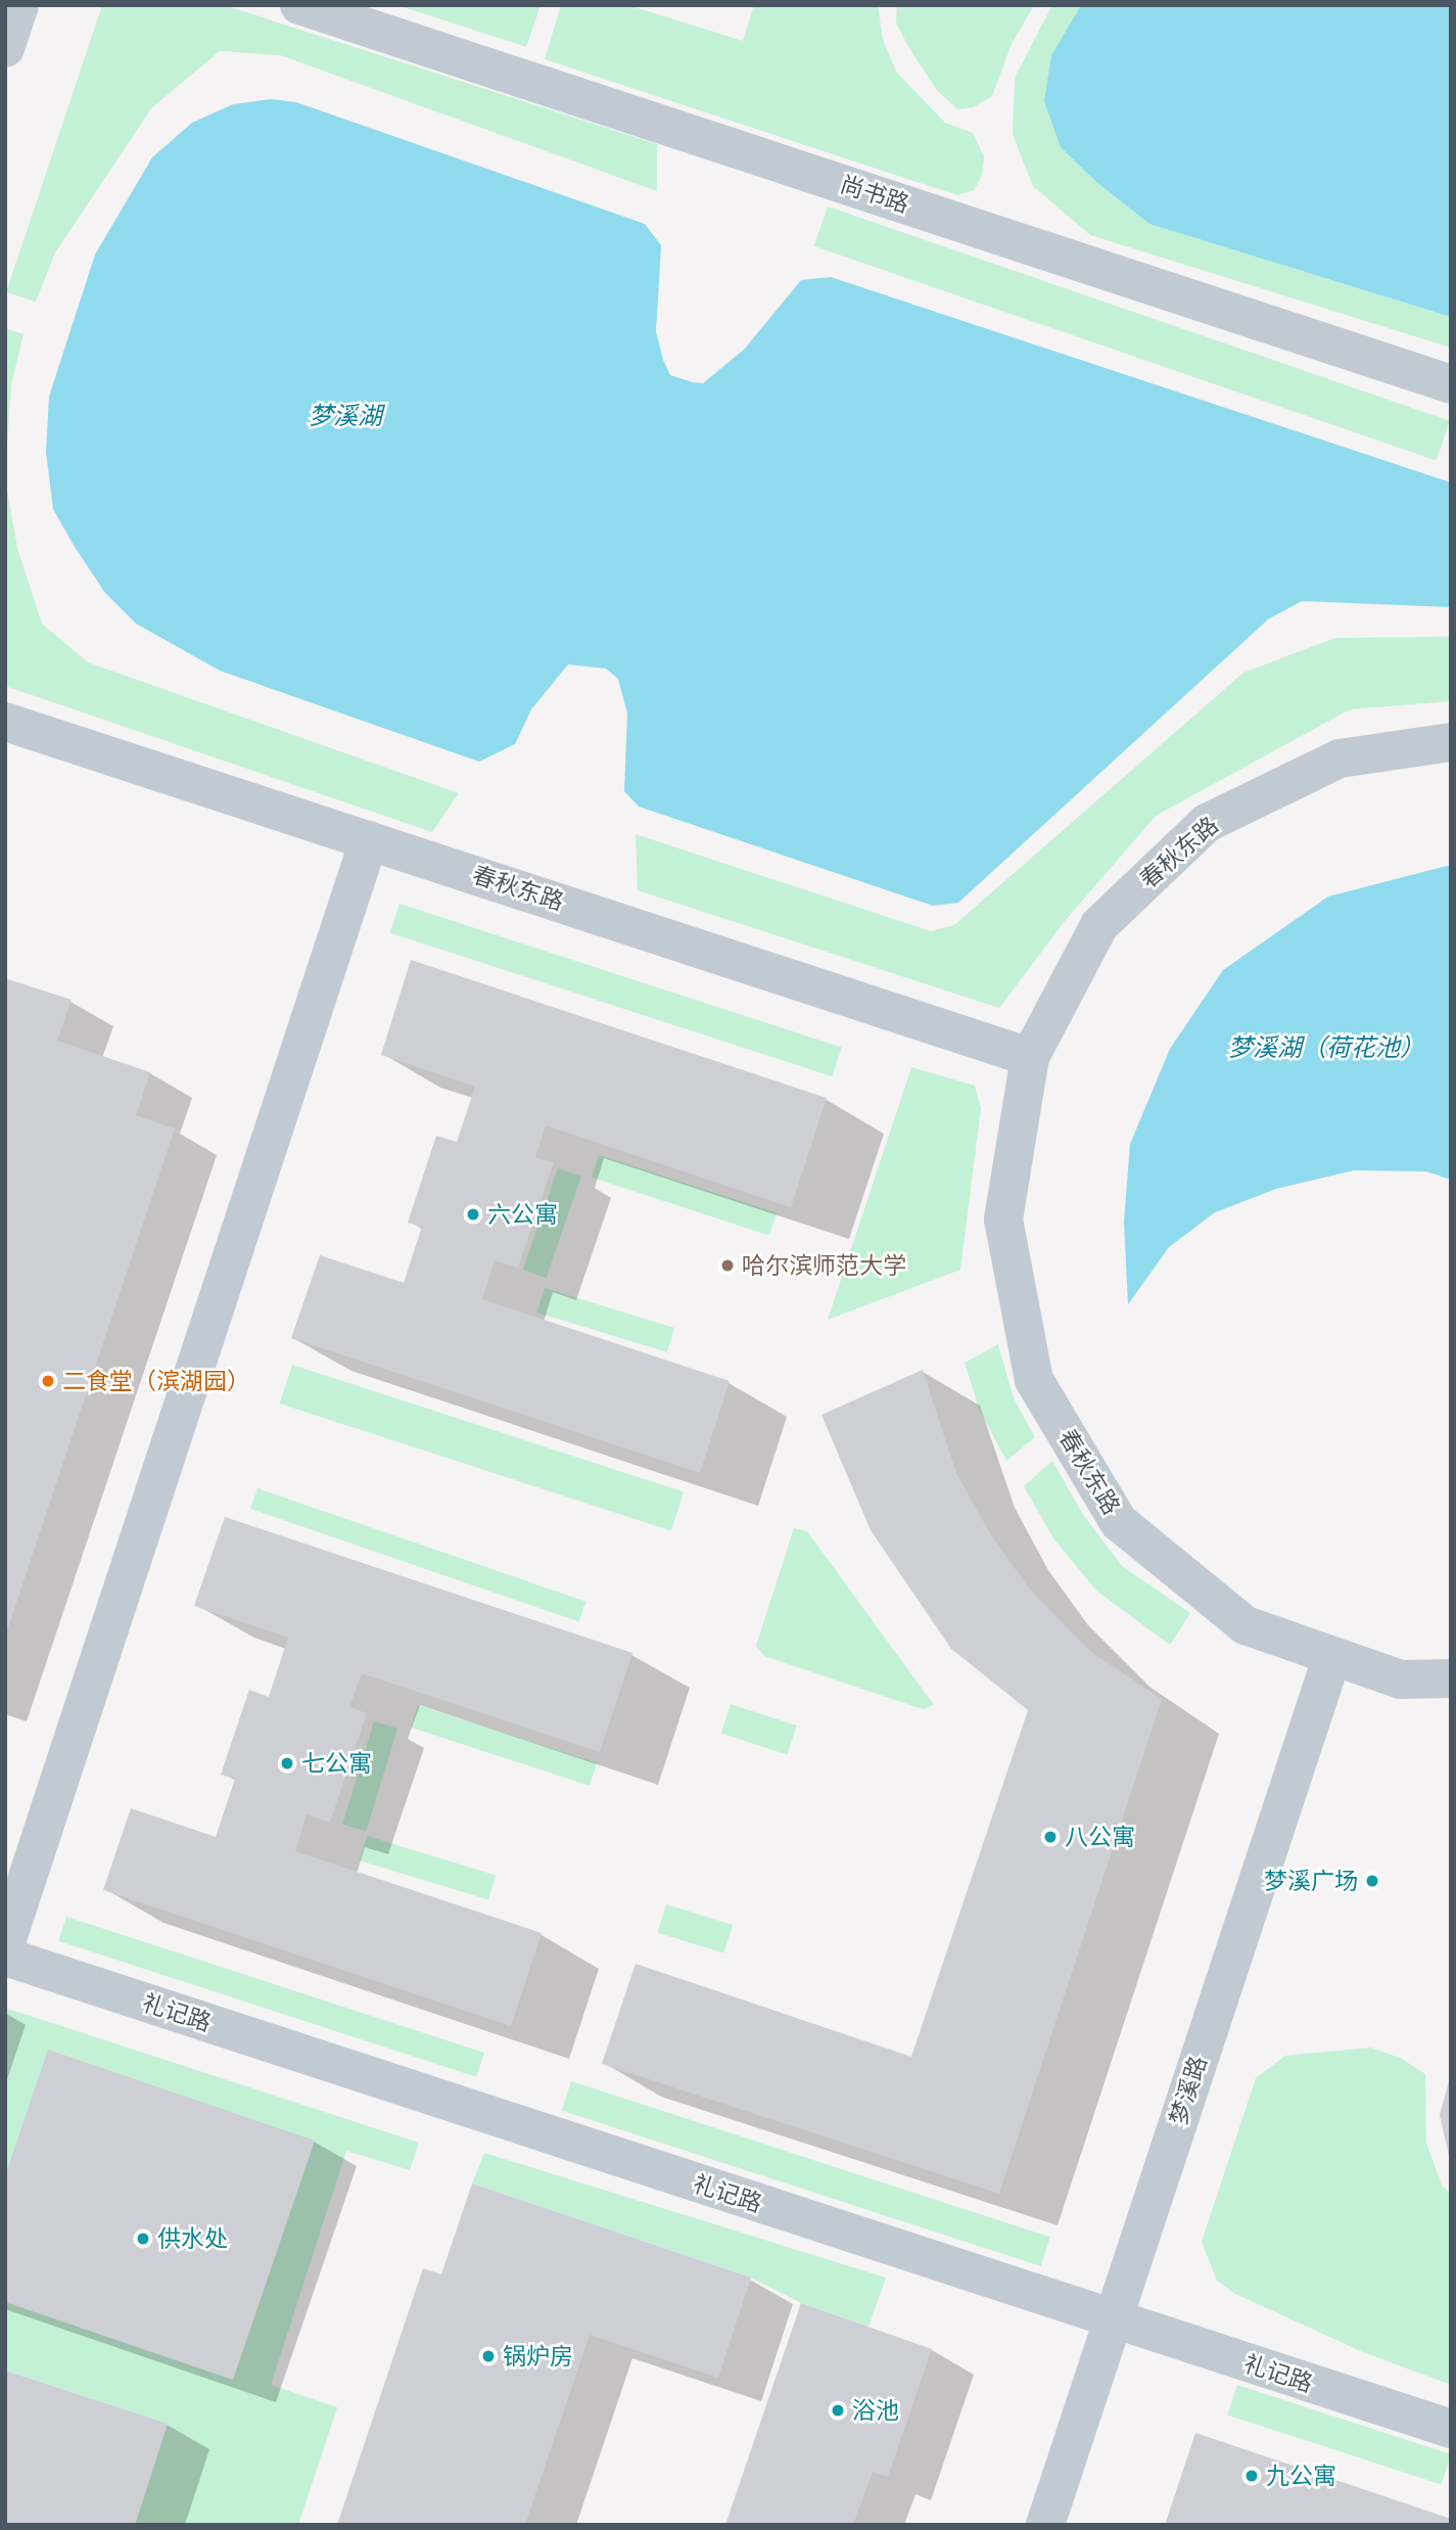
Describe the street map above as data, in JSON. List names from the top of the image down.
{
  "streets": {
    "lane": [
      "尚书路",
      "春秋东路",
      "礼记路",
      "梦溪路"
    ]
  },
  "crossings": [
    ["春秋东路", "梦溪路"],
    ["礼记路", "梦溪路"]
  ],
  "water": ["梦溪湖", "梦溪湖（荷花池）"],
  "places": [
    "六公寓",
    "哈尔滨师范大学",
    "二食堂（滨湖园）",
    "七公寓",
    "八公寓",
    "梦溪广场",
    "供水处",
    "锅炉房",
    "浴池",
    "九公寓"
  ]
}
